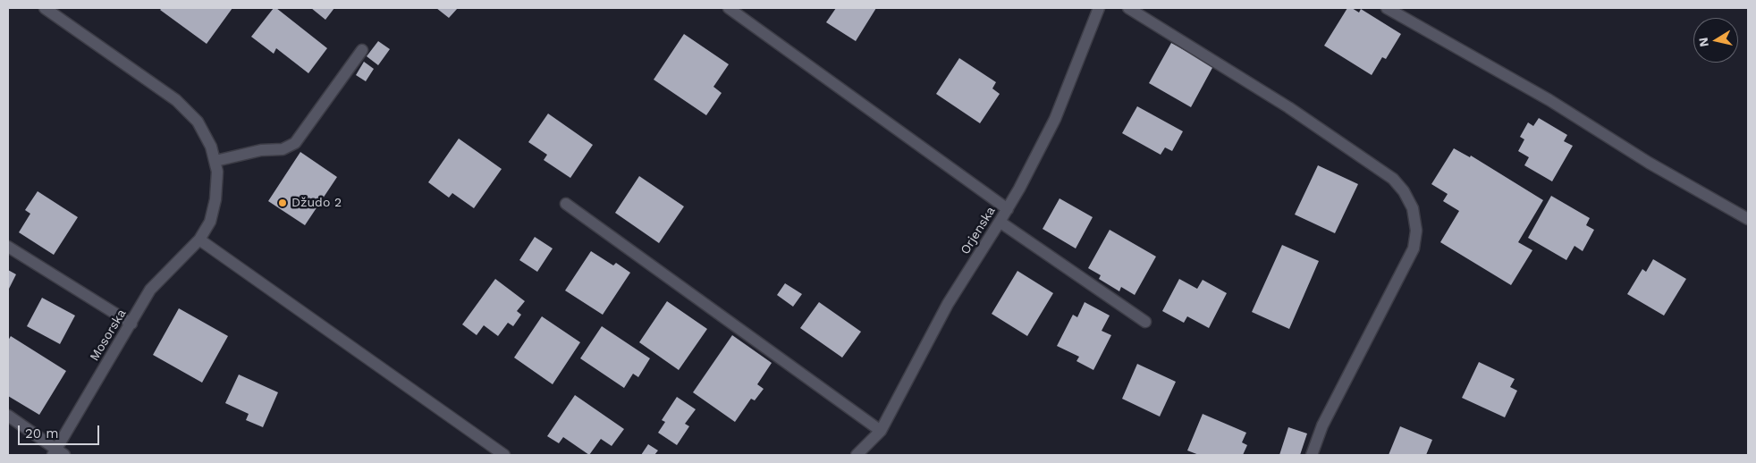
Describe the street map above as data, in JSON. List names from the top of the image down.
{
  "streets": {
    "street": ["Orjenska", "Mosorska"]
  },
  "places": ["Džudo 2"],
  "scale_bar": "20 m",
  "north": "left"
}
